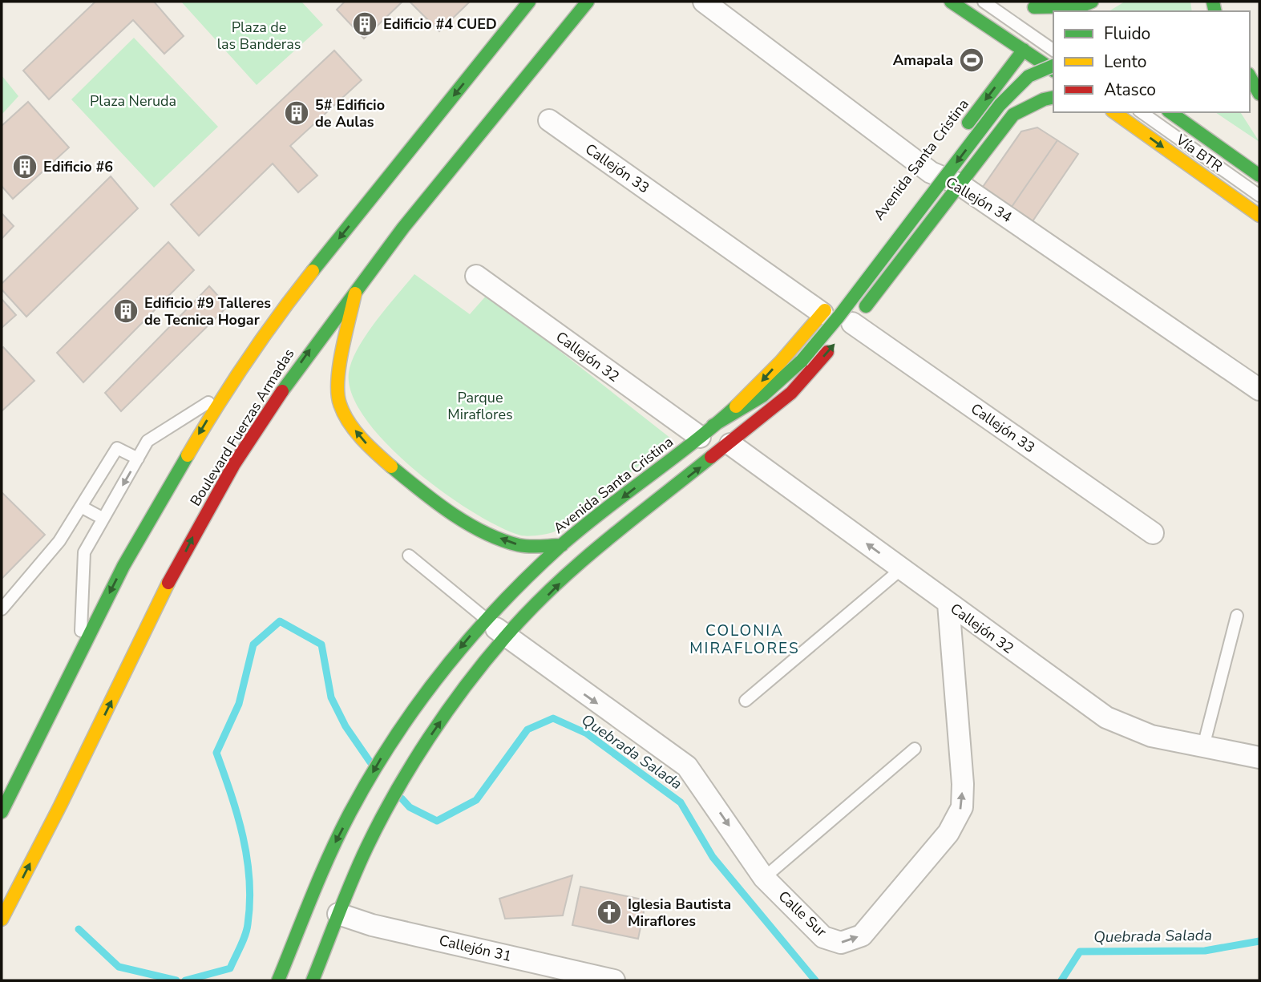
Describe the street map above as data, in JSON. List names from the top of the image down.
{
  "streets": {
    "main road": ["Avenida Santa Cristina", "Boulevard Fuerzas Armadas"],
    "street": [
      "Callejón 33",
      "Callejón 34",
      "Callejón 32",
      "Calle Sur",
      "Callejón 31"
    ],
    "lane": ["Vía BTR"]
  },
  "crossings": [
    ["Avenida Santa Cristina", "Callejón 33"],
    ["Avenida Santa Cristina", "Callejón 32"],
    ["Avenida Santa Cristina", "Calle Sur"],
    ["Callejón 32", "Calle Sur"]
  ],
  "districts": ["COLONIA MIRAFLORES"],
  "water": ["Quebrada Salada"],
  "parks": ["Plaza de las Banderas", "Plaza Neruda", "Parque Miraflores"],
  "places": {
    "building": [
      "Edificio #4 CUED",
      "5# Edificio de Aulas",
      "Edificio #6",
      "Edificio #9 Talleres de Tecnica Hogar"
    ],
    "sports": ["Amapala"],
    "church": ["Iglesia Bautista Miraflores"]
  },
  "legend": ["Fluido", "Lento", "Atasco"]
}
